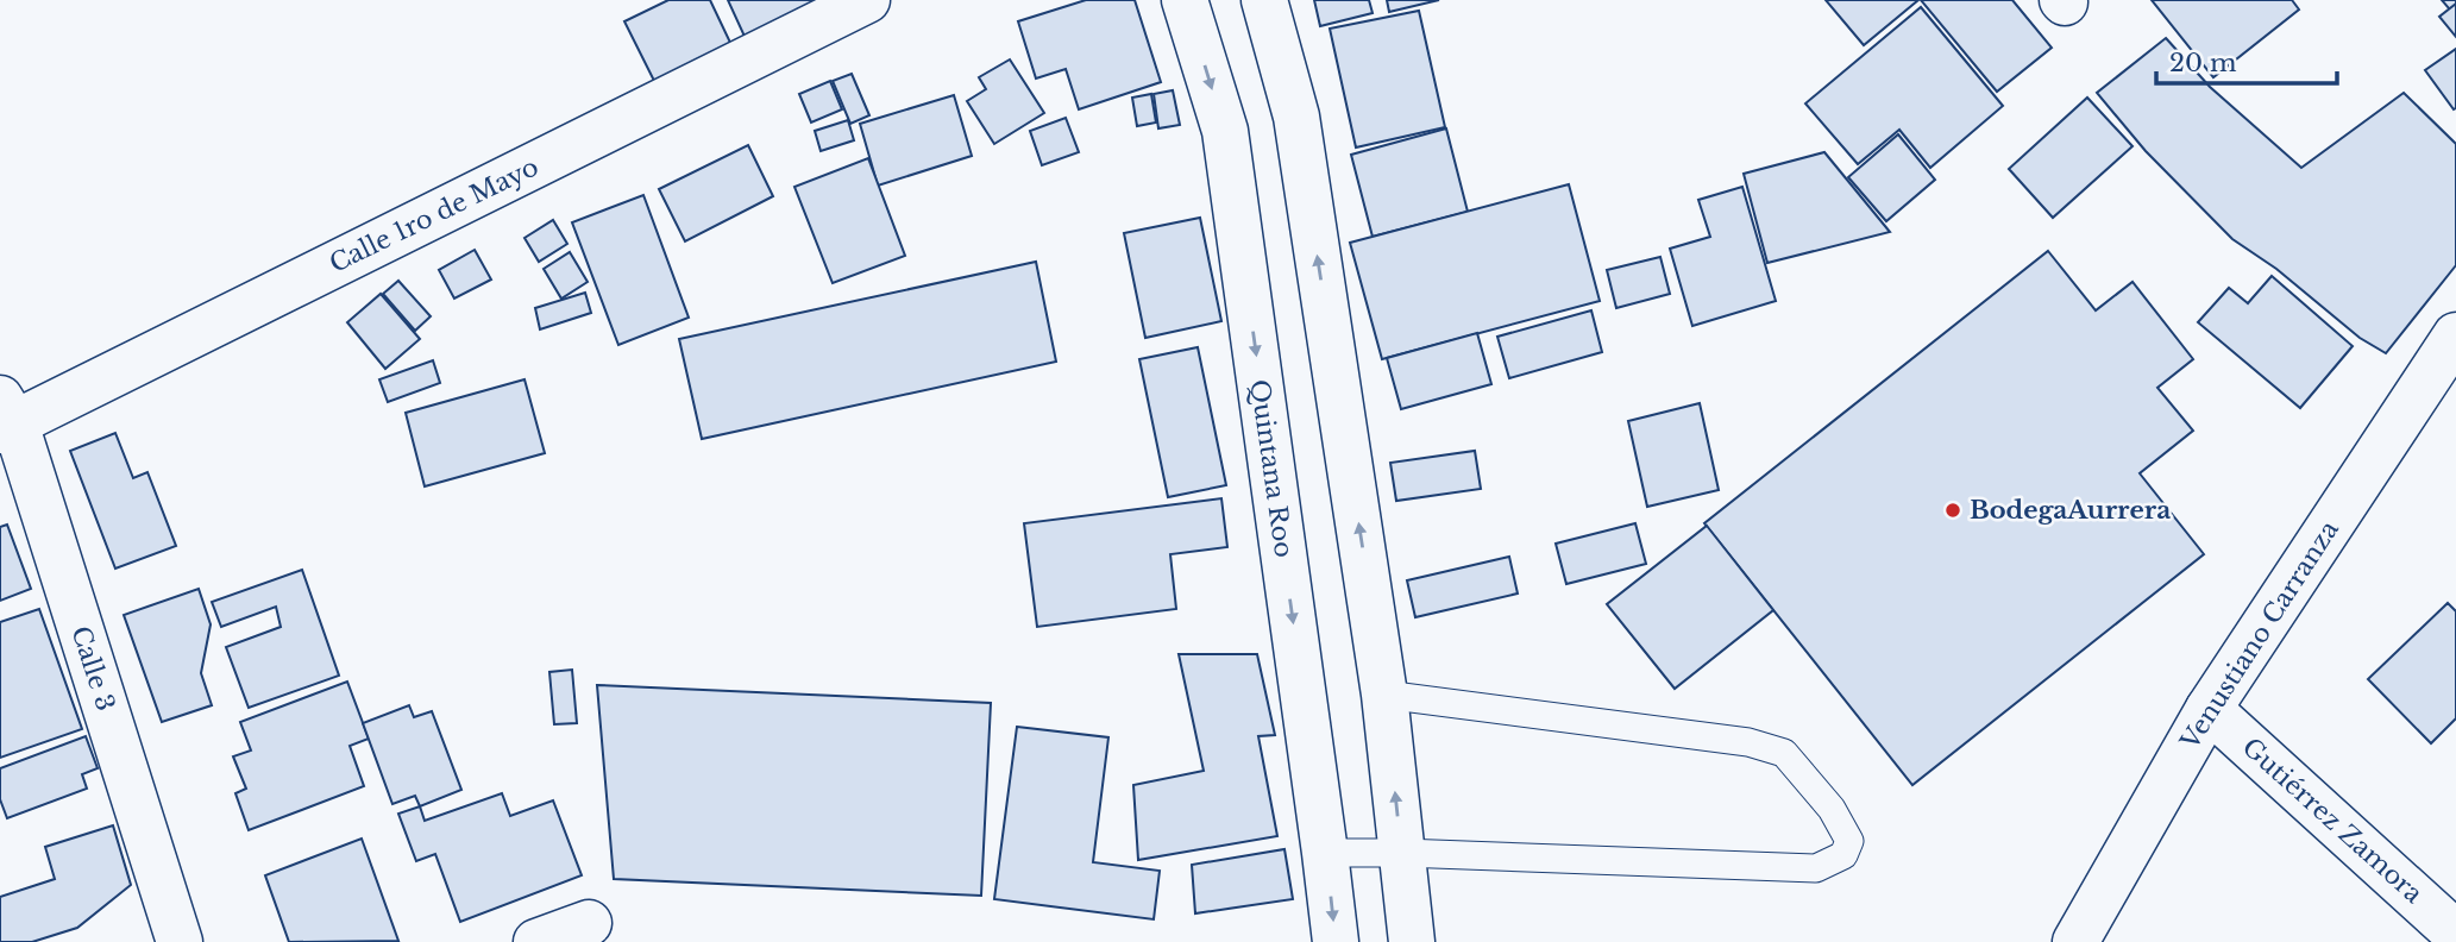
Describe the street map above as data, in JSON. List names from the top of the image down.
{
  "streets": {
    "street": [
      "Calle 1ro de Mayo",
      "Quintana Roo",
      "Venustiano Carranza",
      "Calle 3",
      "Gutiérrez Zamora"
    ]
  },
  "crossings": [
    ["Calle 1ro de Mayo", "Calle 3"],
    ["Venustiano Carranza", "Gutiérrez Zamora"]
  ],
  "places": ["BodegaAurrera"],
  "scale_bar": "20 m"
}
